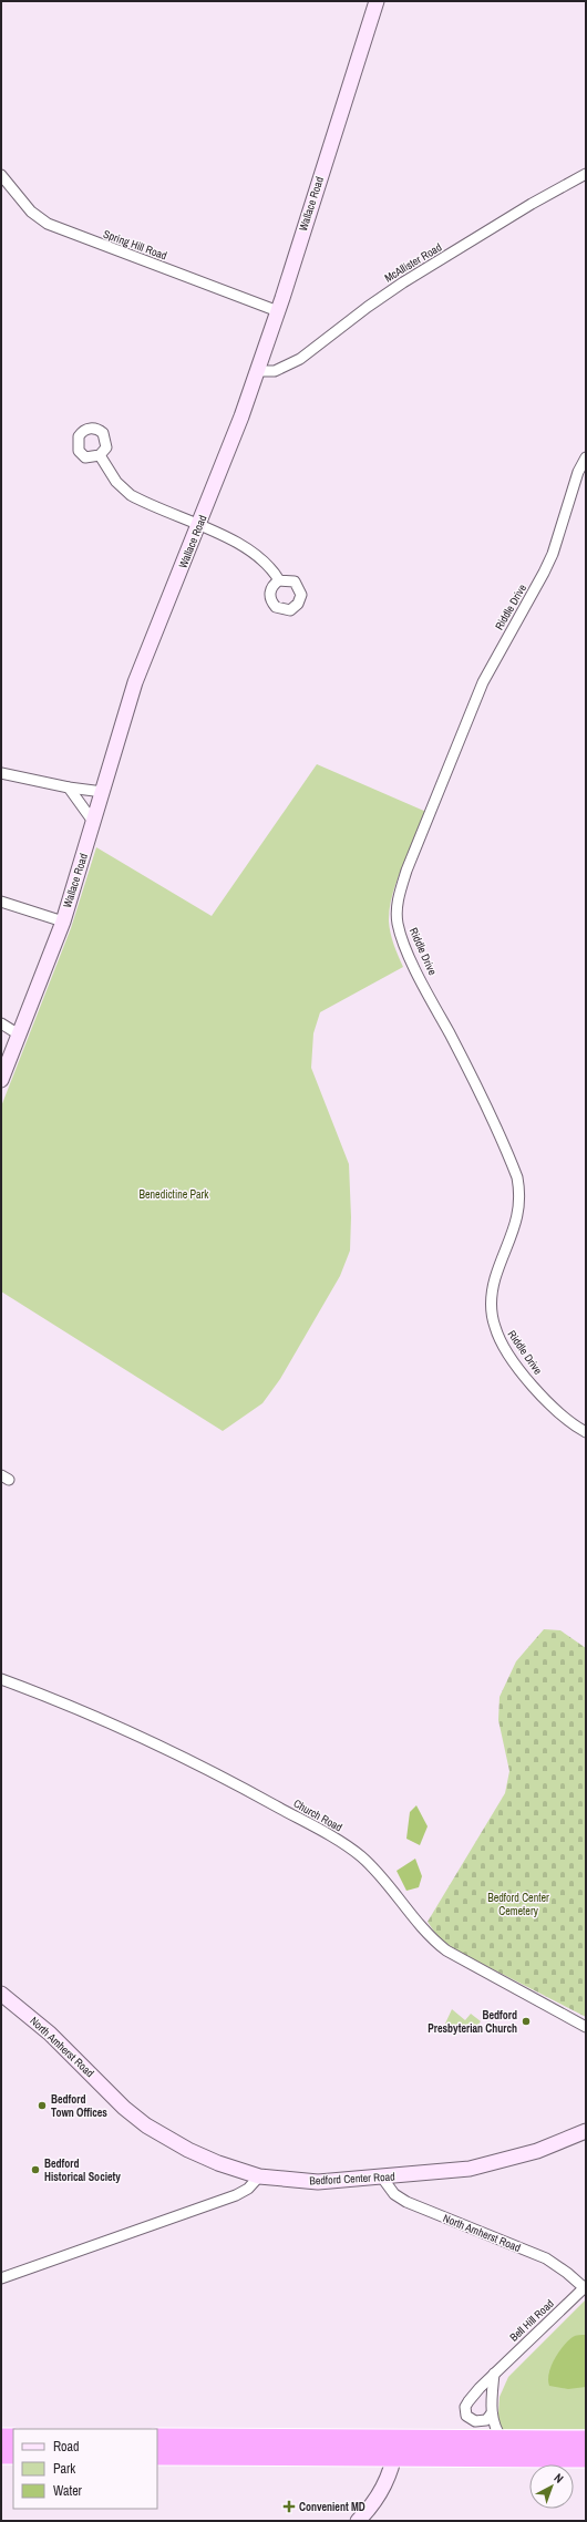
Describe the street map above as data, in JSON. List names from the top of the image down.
{
  "streets": {
    "street": [
      "Wallace Road",
      "Spring Hill Road",
      "McAllister Road",
      "Riddle Drive",
      "Church Road",
      "North Amherst Road",
      "Bedford Center Road",
      "Bell Hill Road"
    ]
  },
  "crossings": [
    ["Wallace Road", "Spring Hill Road"],
    ["Wallace Road", "McAllister Road"],
    ["North Amherst Road", "Bedford Center Road"],
    ["North Amherst Road", "Bell Hill Road"]
  ],
  "parks": ["Benedictine Park", "Bedford Center Cemetery"],
  "places": {
    "other": ["Bedford Presbyterian Church", "Bedford Town Offices", "Bedford Historical Society"],
    "health": ["Convenient MD"]
  },
  "legend": ["Road", "Park", "Water"],
  "north": "top right"
}
